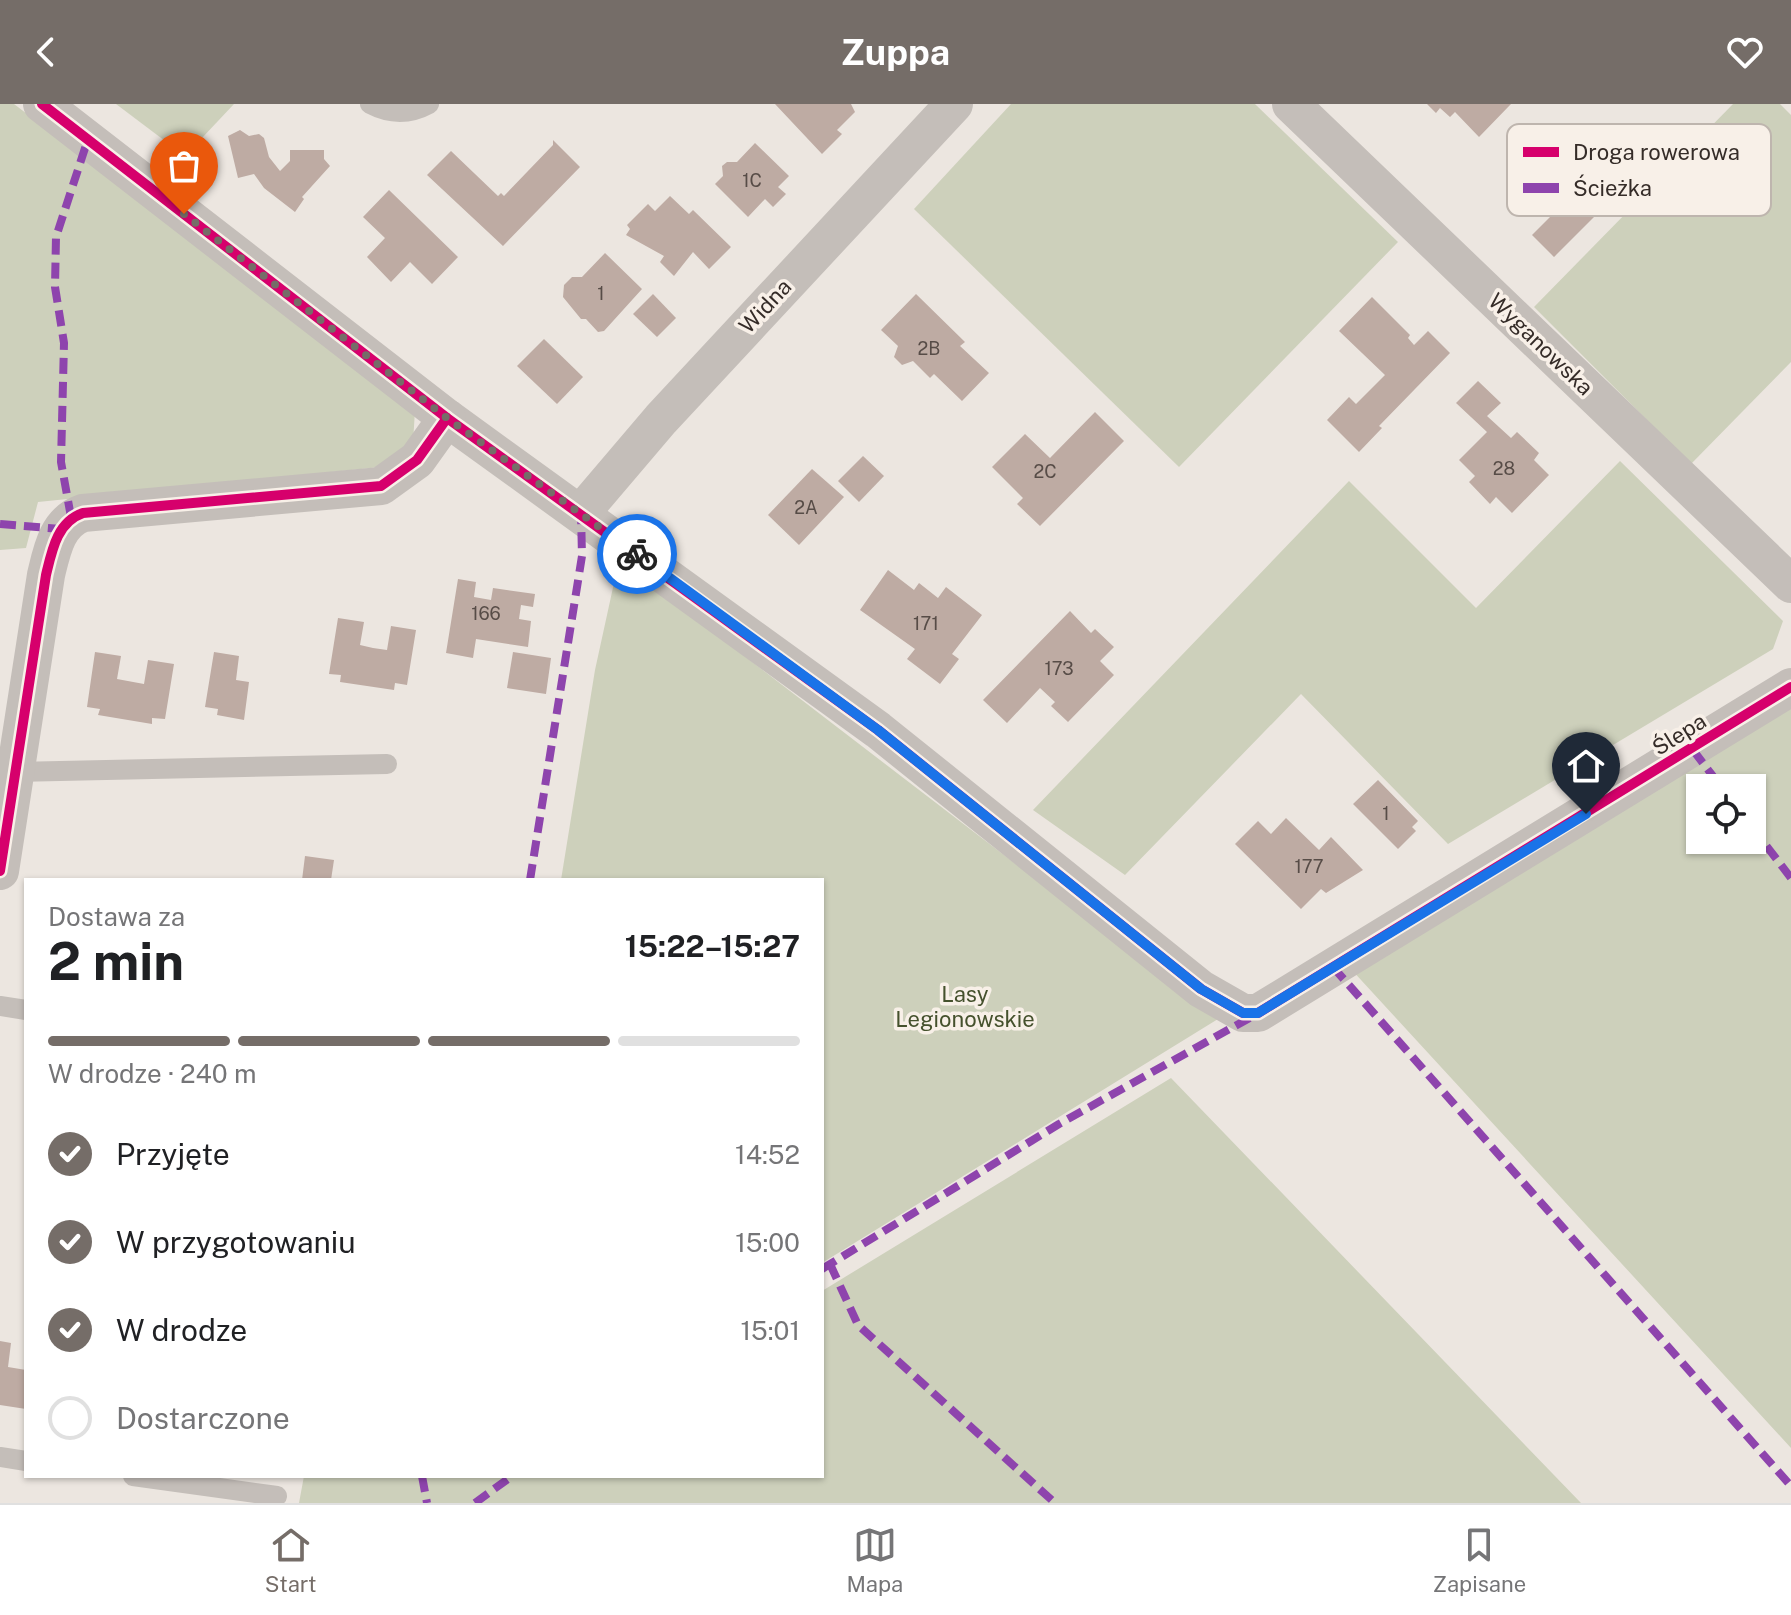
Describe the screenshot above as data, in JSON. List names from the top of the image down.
{
  "streets": {
    "street": ["Widna", "Wyganowska", "Ślepa"]
  },
  "crossings": [
    ["Widna", "Ślepa"]
  ],
  "parks": ["Lasy Legionowskie"],
  "house_numbers": [
    "1C",
    "1",
    "2B",
    "28",
    "2C",
    "2A",
    "166",
    "171",
    "173",
    "1",
    "177"
  ],
  "legend": ["Droga rowerowa", "Ścieżka"],
  "page": {
    "header": "Zuppa",
    "heading": ["2 min", "Dostawa za", "15:22–15:27"],
    "bar": "W drodze · 240 m",
    "list": [
      ["Przyjęte", "14:52"],
      ["W przygotowaniu", "15:00"],
      ["W drodze", "15:01"],
      "Dostarczone"
    ],
    "tabs": ["Start", "Mapa", "Zapisane"]
  }
}
